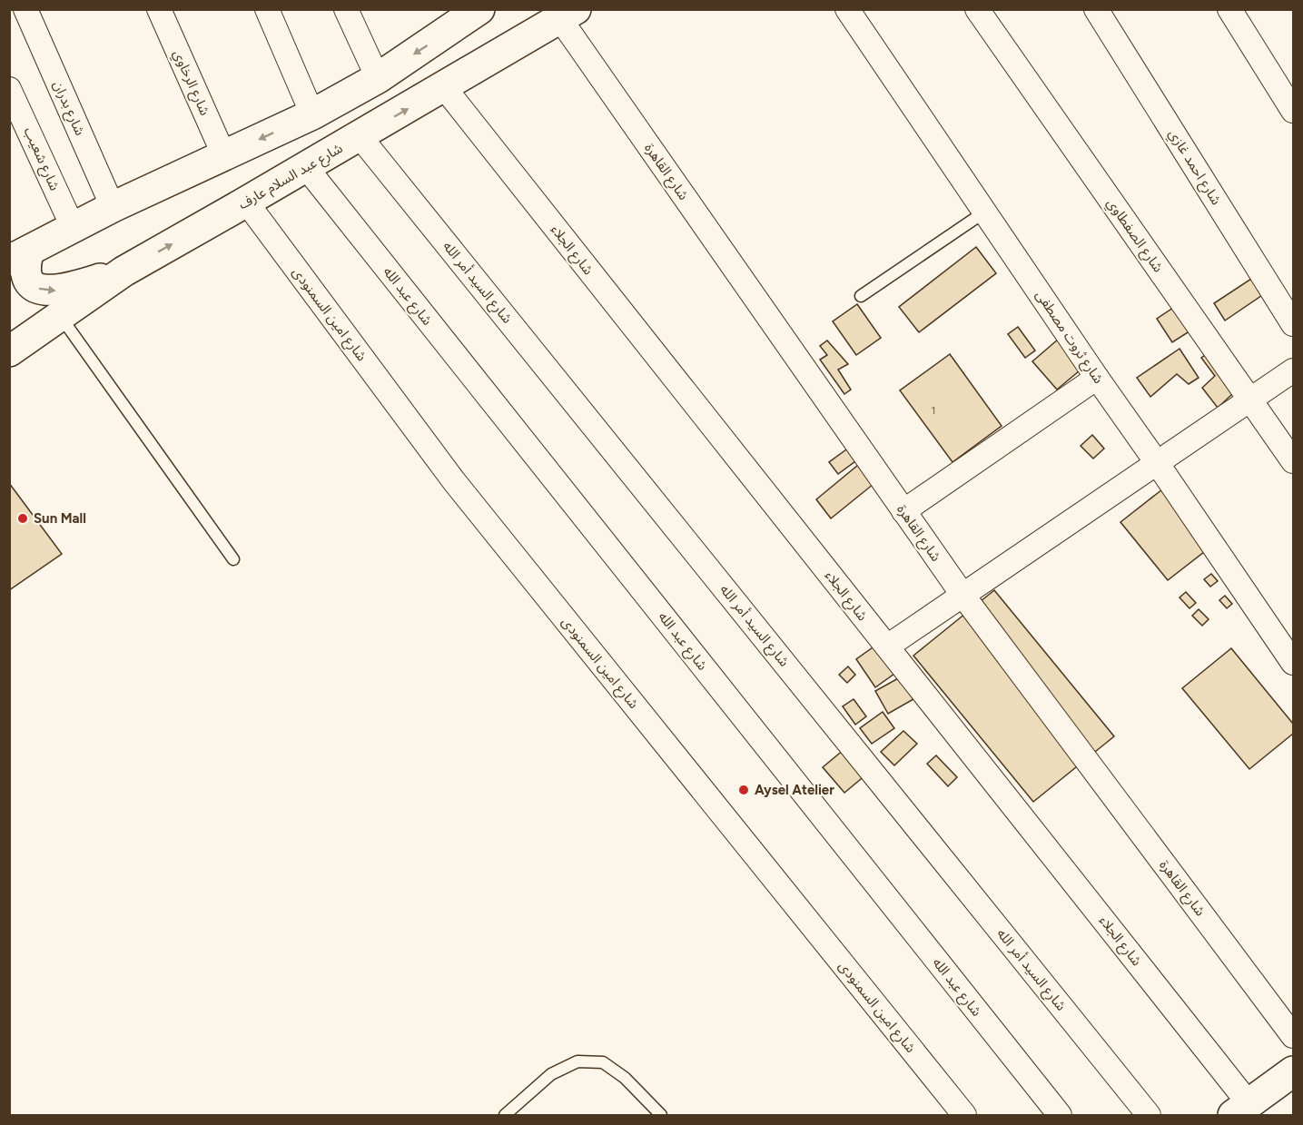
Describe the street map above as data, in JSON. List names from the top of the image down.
{
  "streets": {
    "main road": ["شارع عبد السلام عارف"],
    "street": [
      "شارع الرخاوي",
      "شارع بدران",
      "شارع شعيب",
      "شارع احمد غازي",
      "شارع القاهرة",
      "شارع الصفطاوي",
      "شارع الجلاء",
      "شارع السيد أمر الله",
      "شارع عبد الله",
      "شارع امين السمنودى",
      "شارع ثروت مصطفى"
    ]
  },
  "crossings": [
    ["شارع القاهرة", "شارع عبد السلام عارف"],
    ["شارع عبد السلام عارف", "شارع الجلاء"],
    ["شارع عبد السلام عارف", "شارع السيد أمر الله"],
    ["شارع عبد السلام عارف", "شارع عبد الله"],
    ["شارع عبد السلام عارف", "شارع امين السمنودى"]
  ],
  "places": ["Sun Mall", "Aysel Atelier"],
  "house_numbers": ["1"]
}
